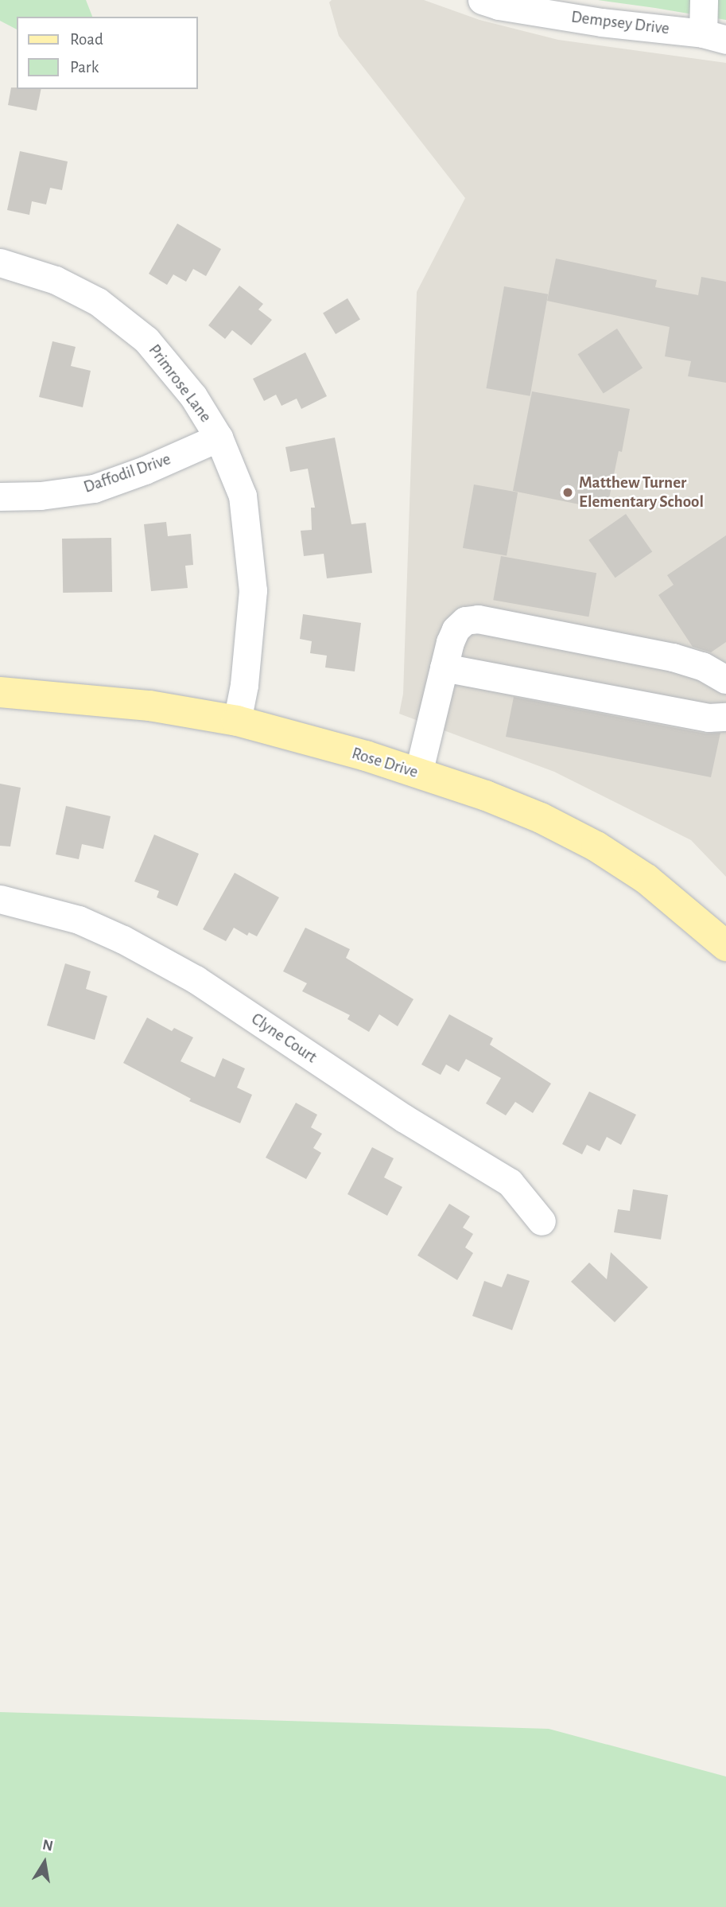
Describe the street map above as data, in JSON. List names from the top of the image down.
{
  "streets": {
    "main road": ["Rose Drive"],
    "street": [
      "Dempsey Drive",
      "Primrose Lane",
      "Daffodil Drive",
      "Clyne Court"
    ]
  },
  "crossings": [
    ["Primrose Lane", "Daffodil Drive"],
    ["Primrose Lane", "Rose Drive"]
  ],
  "places": ["Matthew Turner Elementary School"],
  "legend": ["Road", "Park"],
  "north": "top"
}
